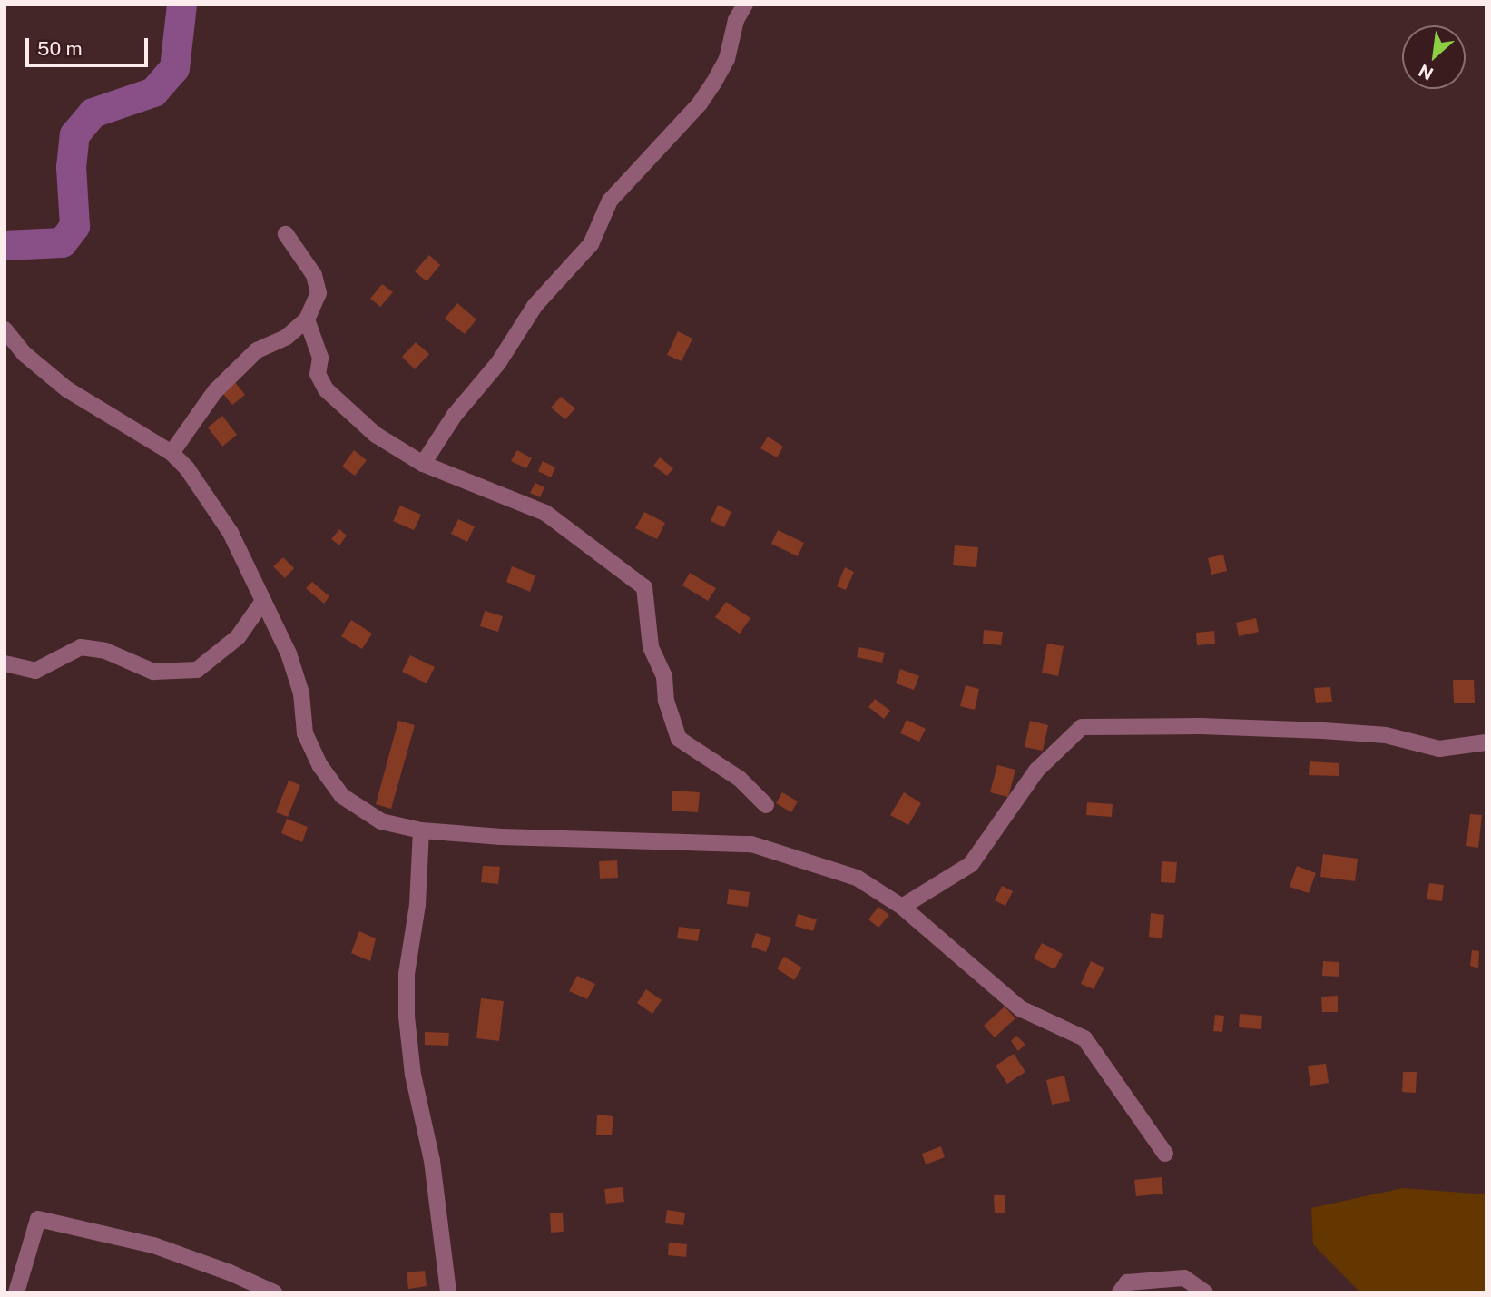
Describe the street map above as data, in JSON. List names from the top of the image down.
{
  "scale_bar": "50 m",
  "north": "bottom left"
}
